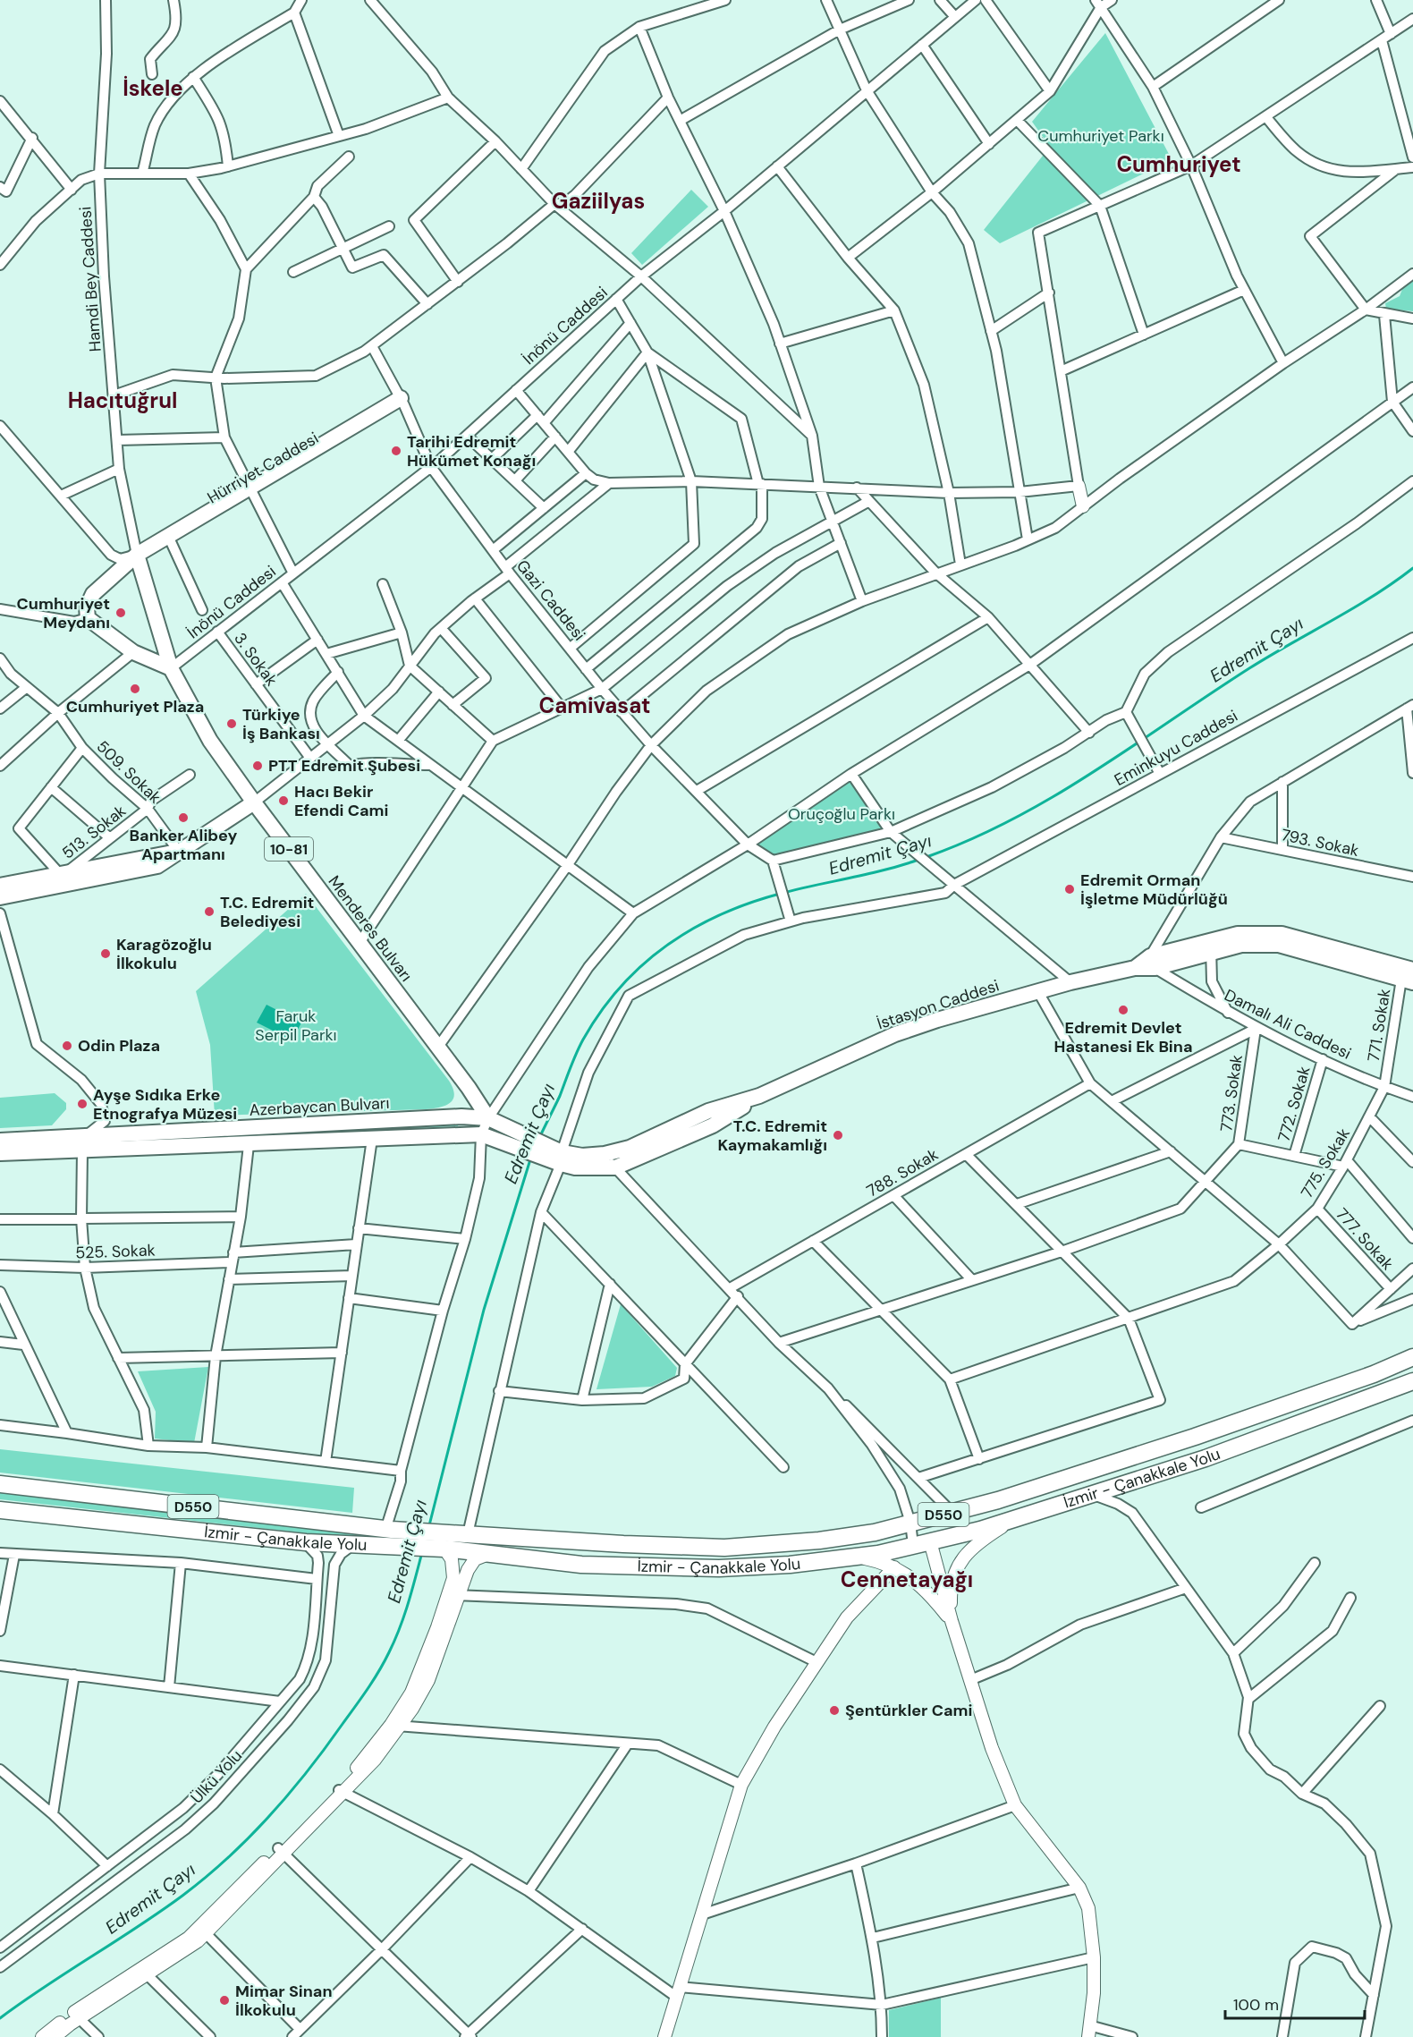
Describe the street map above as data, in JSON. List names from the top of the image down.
{
  "streets": {
    "highway": ["İzmir - Çanakkale Yolu", "D550"],
    "main road": [
      "Hürriyet Caddesi",
      "10-81",
      "Menderes Bulvarı",
      "İstasyon Caddesi",
      "Azerbaycan Bulvarı"
    ],
    "street": [
      "Hamdi Bey Caddesi",
      "İnönü Caddesi",
      "Gazi Caddesi",
      "3. Sokak",
      "Eminkuyu Caddesi",
      "509. Sokak",
      "513. Sokak",
      "793. Sokak",
      "Damalı Ali Caddesi",
      "771. Sokak",
      "773. Sokak",
      "772. Sokak",
      "775. Sokak",
      "788. Sokak",
      "777. Sokak",
      "525. Sokak",
      "Ülkü Yolu"
    ]
  },
  "crossings": [
    ["Hamdi Bey Caddesi", "Hürriyet Caddesi"],
    ["Hamdi Bey Caddesi", "Menderes Bulvarı"],
    ["İnönü Caddesi", "Gazi Caddesi"],
    ["İnönü Caddesi", "3. Sokak"],
    ["İnönü Caddesi", "Menderes Bulvarı"],
    ["Hürriyet Caddesi", "Gazi Caddesi"],
    ["Hürriyet Caddesi", "Menderes Bulvarı"],
    ["Eminkuyu Caddesi", "İstasyon Caddesi"],
    ["Eminkuyu Caddesi", "İzmir - Çanakkale Yolu"],
    ["509. Sokak", "513. Sokak"],
    ["Menderes Bulvarı", "Azerbaycan Bulvarı"],
    ["İstasyon Caddesi", "Damalı Ali Caddesi"],
    ["İstasyon Caddesi", "771. Sokak"],
    ["Damalı Ali Caddesi", "771. Sokak"],
    ["Damalı Ali Caddesi", "773. Sokak"],
    ["Damalı Ali Caddesi", "772. Sokak"],
    ["Damalı Ali Caddesi", "775. Sokak"],
    ["771. Sokak", "775. Sokak"],
    ["775. Sokak", "777. Sokak"],
    ["İzmir - Çanakkale Yolu", "Ülkü Yolu"]
  ],
  "districts": [
    "İskele",
    "Cumhuriyet",
    "Gaziilyas",
    "Hacıtuğrul",
    "Camivasat",
    "Cennetayağı"
  ],
  "water": ["Edremit Çayı"],
  "parks": ["Cumhuriyet Parkı", "Oruçoğlu Parkı", "Faruk Serpil Parkı"],
  "places": [
    "Tarihi Edremit Hükümet Konağı",
    "Cumhuriyet Meydanı",
    "Cumhuriyet Plaza",
    "Türkiye İş Bankası",
    "PTT Edremit Şubesi",
    "Hacı Bekir Efendi Cami",
    "Banker Alibey Apartmanı",
    "Edremit Orman İşletme Müdürlüğü",
    "T.C. Edremit Belediyesi",
    "Karagözoğlu İlkokulu",
    "Edremit Devlet Hastanesi Ek Bina",
    "Odin Plaza",
    "Ayşe Sıdıka Erke Etnografya Müzesi",
    "T.C. Edremit Kaymakamlığı",
    "Şentürkler Cami",
    "Mimar Sinan İlkokulu"
  ],
  "scale_bar": "100 m"
}
